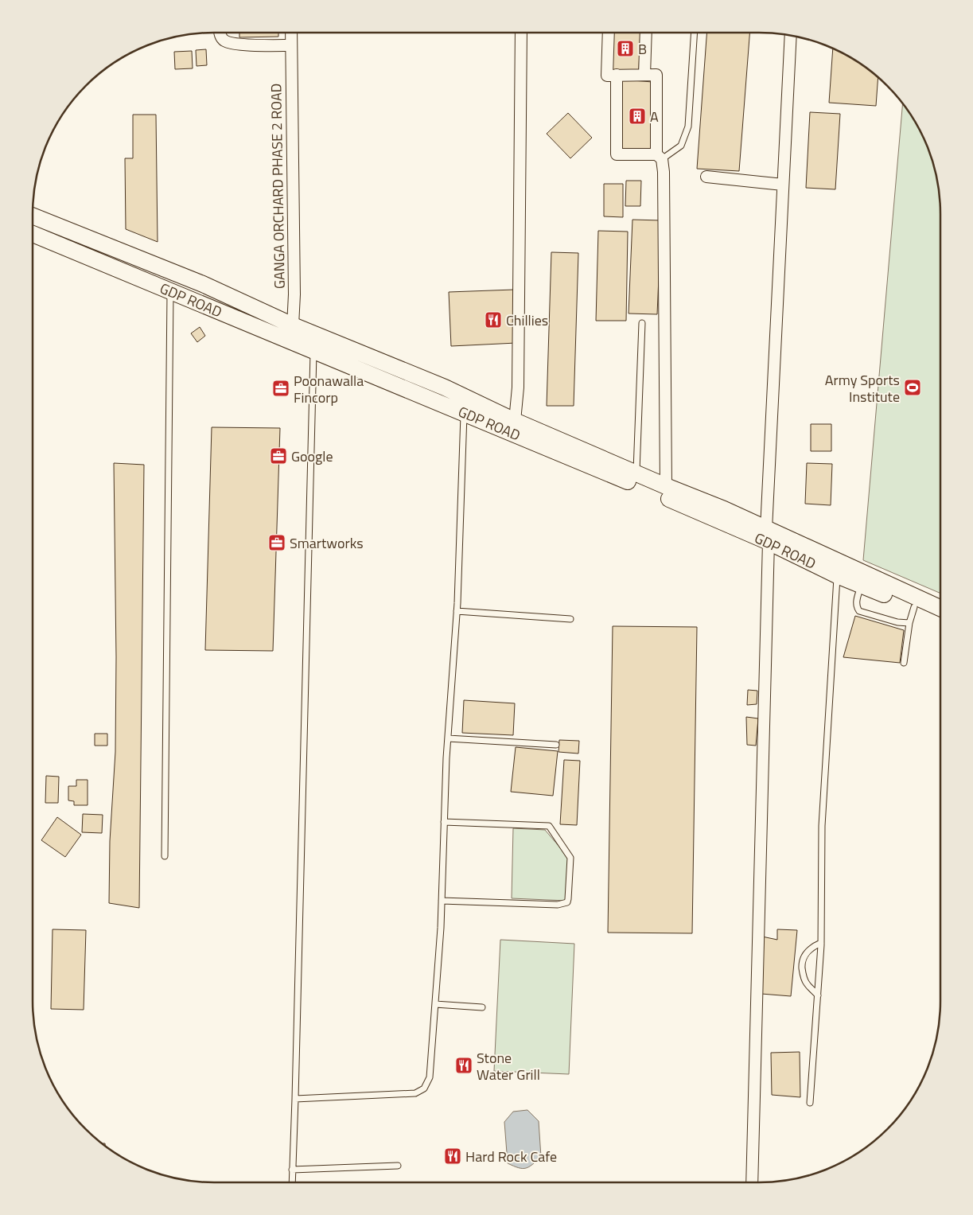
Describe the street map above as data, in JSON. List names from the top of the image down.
{
  "streets": {
    "main road": ["GDP ROAD"],
    "street": ["GANGA ORCHARD PHASE 2 ROAD"]
  },
  "crossings": [
    ["GANGA ORCHARD PHASE 2 ROAD", "GDP ROAD"]
  ],
  "places": {
    "building": ["B", "A"],
    "restaurant": ["Chillies", "Stone Water Grill", "Hard Rock Cafe"],
    "sports": ["Army Sports Institute"],
    "office": ["Poonawalla Fincorp", "Google", "Smartworks"]
  }
}
